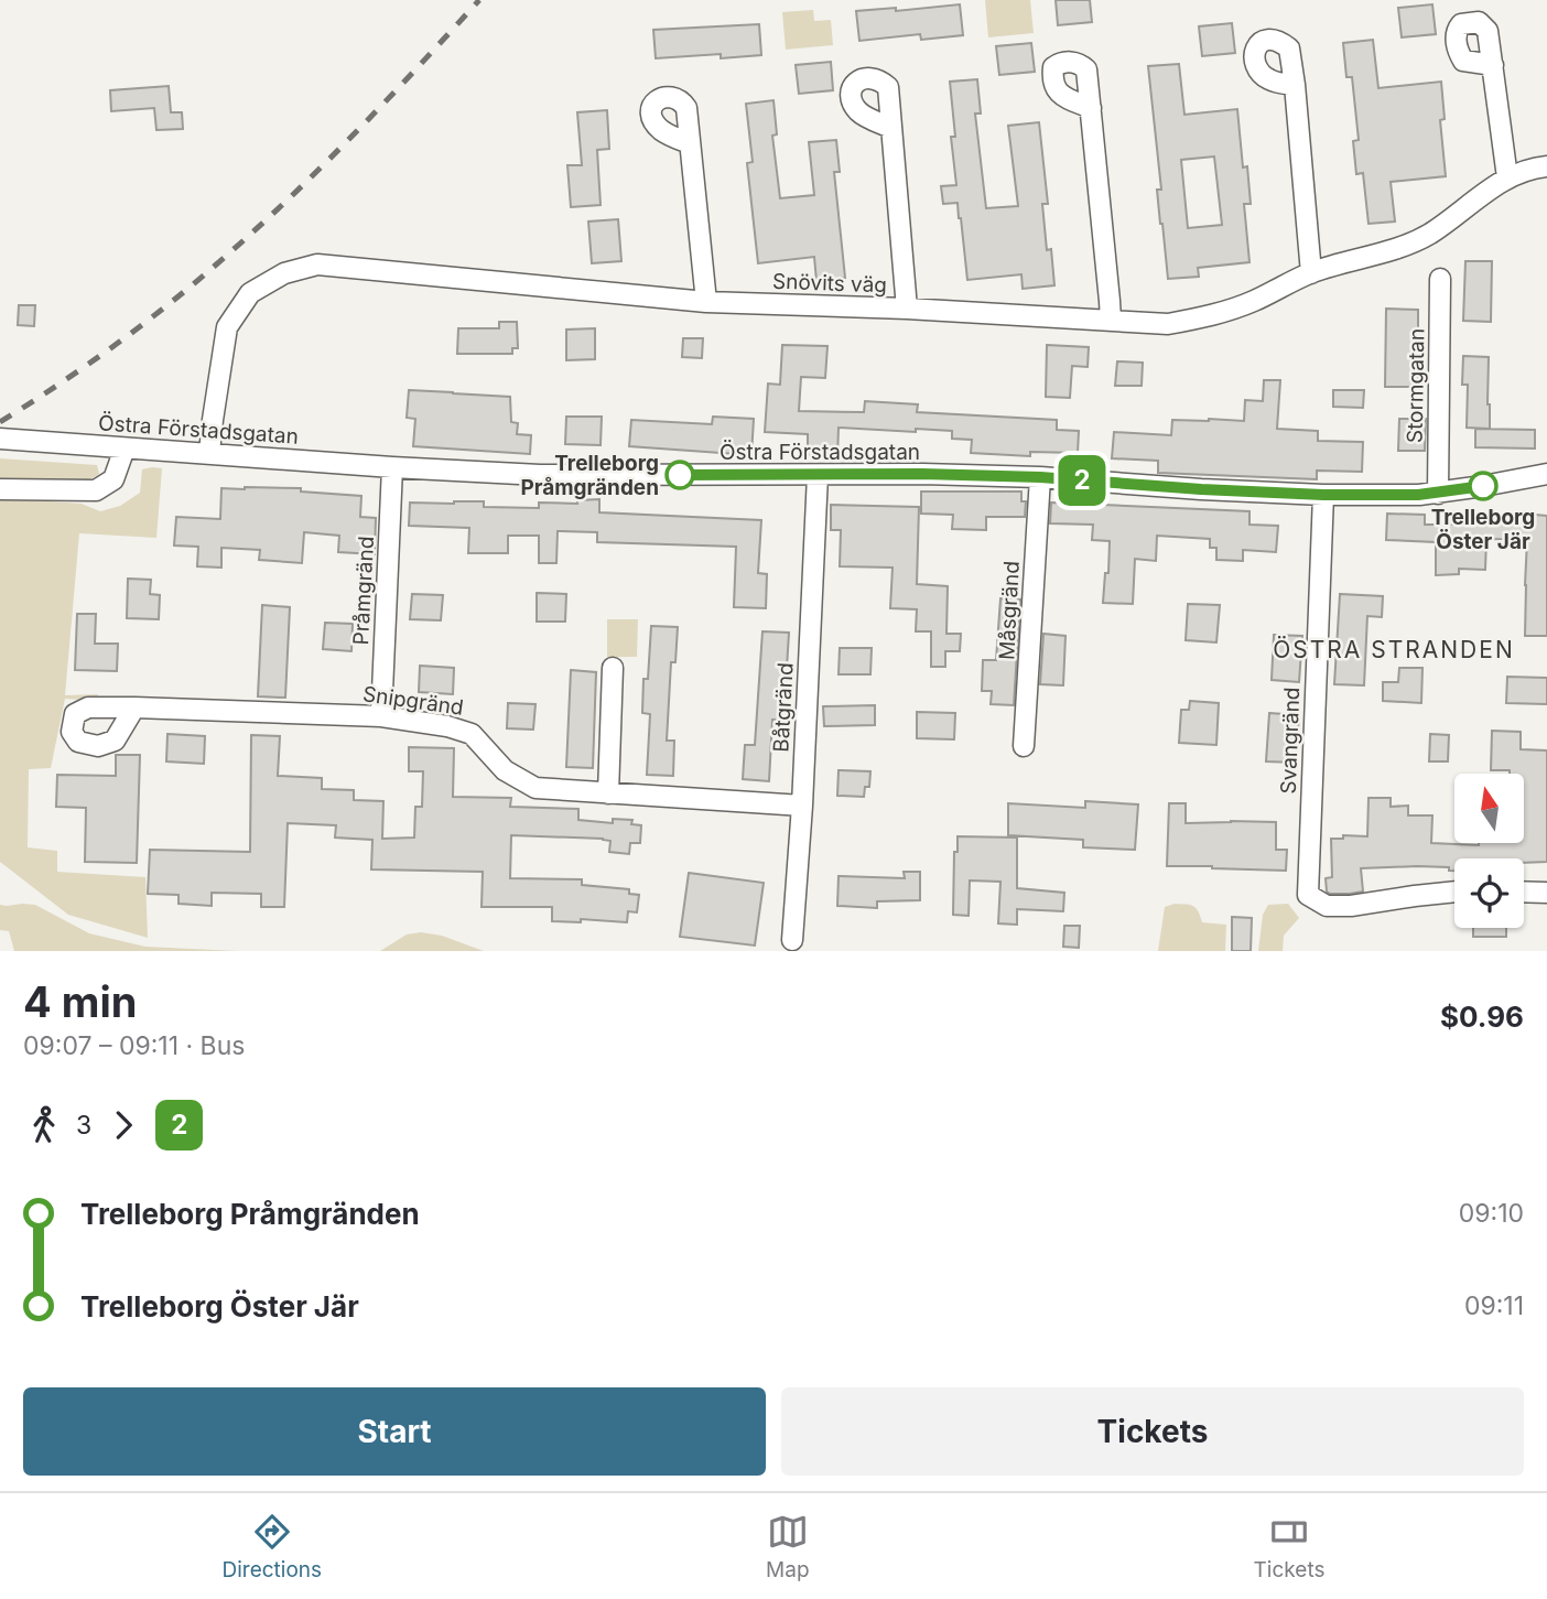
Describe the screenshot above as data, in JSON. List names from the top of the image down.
{
  "streets": {
    "street": [
      "Snövits väg",
      "Stormgatan",
      "Östra Förstadsgatan",
      "Pråmgränd",
      "Måsgränd",
      "Snipgränd",
      "Båtgränd",
      "Svangränd"
    ]
  },
  "crossings": [
    ["Snövits väg", "Östra Förstadsgatan"],
    ["Stormgatan", "Östra Förstadsgatan"],
    ["Östra Förstadsgatan", "Pråmgränd"],
    ["Östra Förstadsgatan", "Måsgränd"],
    ["Östra Förstadsgatan", "Båtgränd"],
    ["Östra Förstadsgatan", "Svangränd"],
    ["Pråmgränd", "Snipgränd"],
    ["Snipgränd", "Båtgränd"]
  ],
  "districts": ["ÖSTRA STRANDEN"],
  "places": ["Trelleborg Pråmgränden", "Trelleborg Öster Jär"],
  "lines": ["bus line 2"],
  "north": "top",
  "page": {
    "on_map": "2",
    "heading": ["4 min", "09:07 – 09:11 · Bus", "$0.96"],
    "legs": ["3", "2"],
    "list": [
      {
        "name": "Trelleborg Pråmgränden",
        "value": "09:10"
      },
      {
        "name": "Trelleborg Öster Jär",
        "value": "09:11"
      }
    ],
    "buttons": ["Start", "Tickets"],
    "tabs": ["Directions", "Map", "Tickets"]
  }
}
